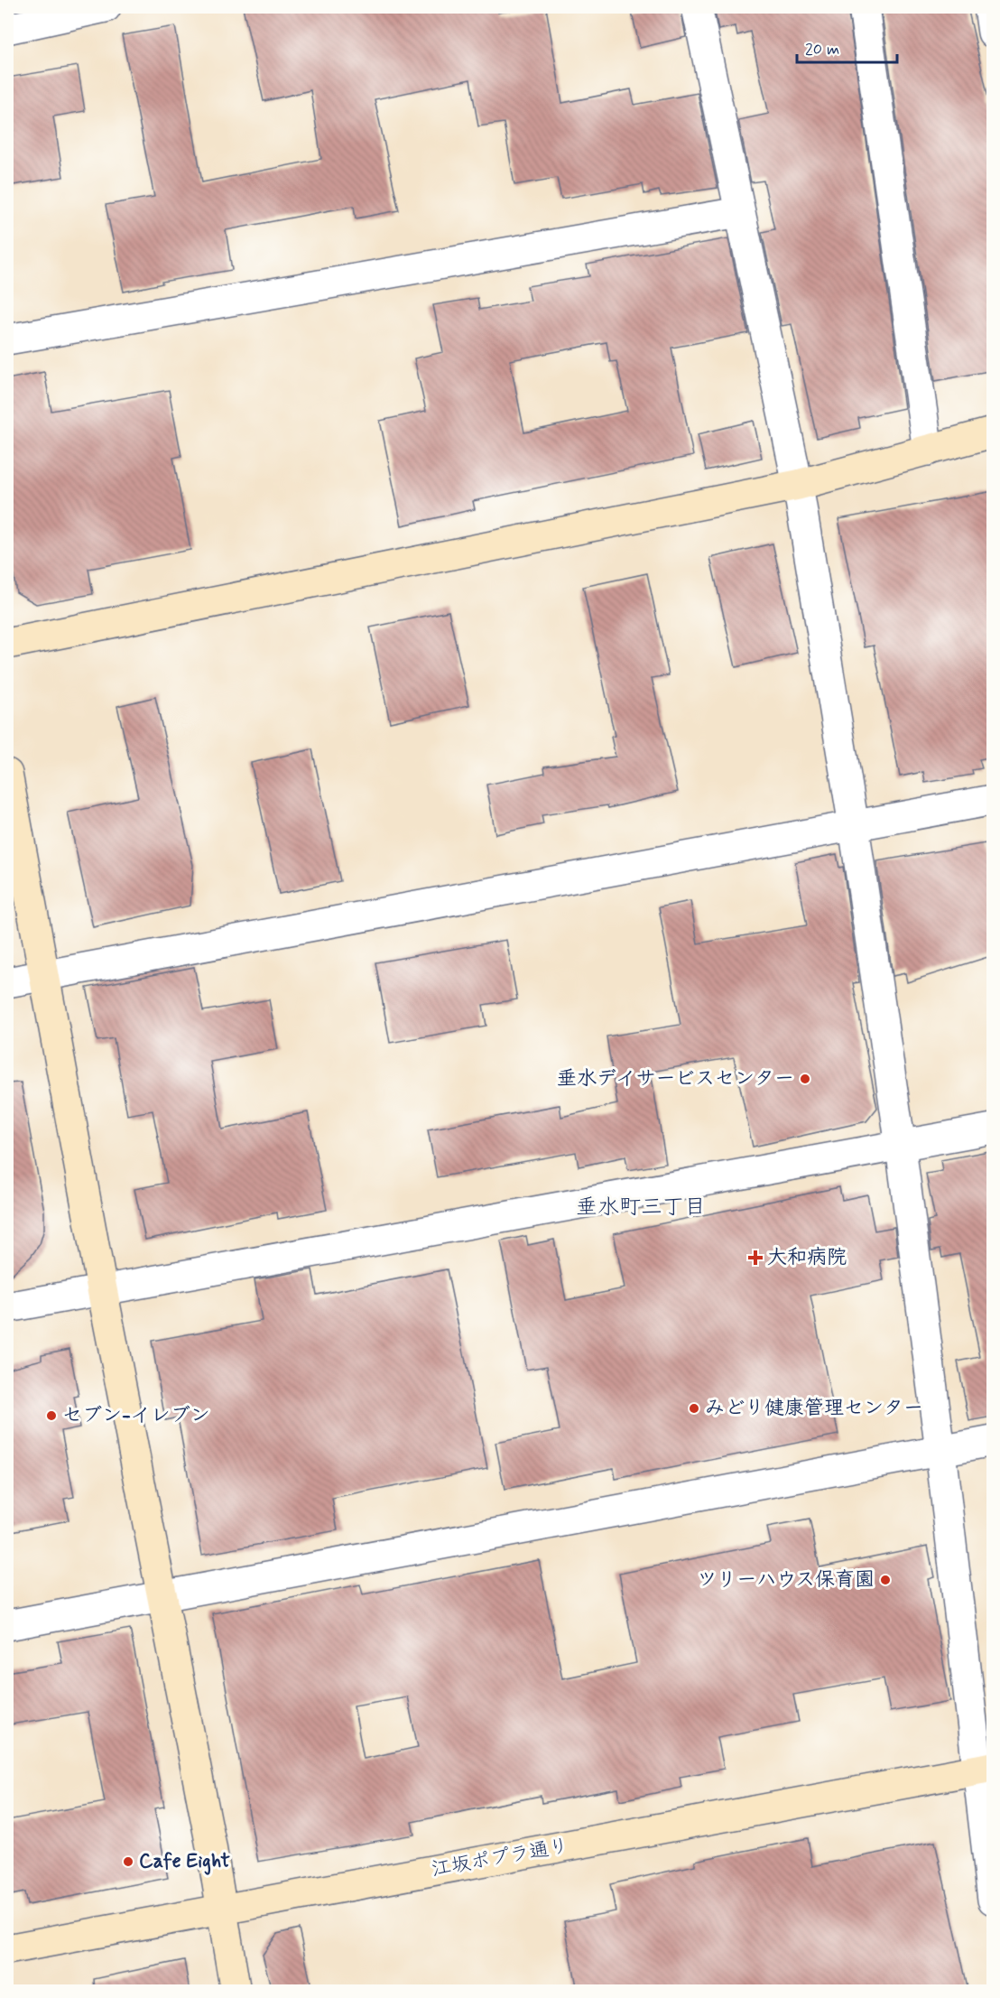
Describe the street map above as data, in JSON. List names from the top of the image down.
{
  "streets": {
    "street": ["江坂ポプラ通り"]
  },
  "districts": ["垂水町三丁目"],
  "places": {
    "other": [
      "垂水デイサービスセンター",
      "みどり健康管理センター",
      "セブン-イレブン",
      "ツリーハウス保育園",
      "Cafe Eight"
    ],
    "health": ["大和病院"]
  },
  "scale_bar": "20 m"
}
